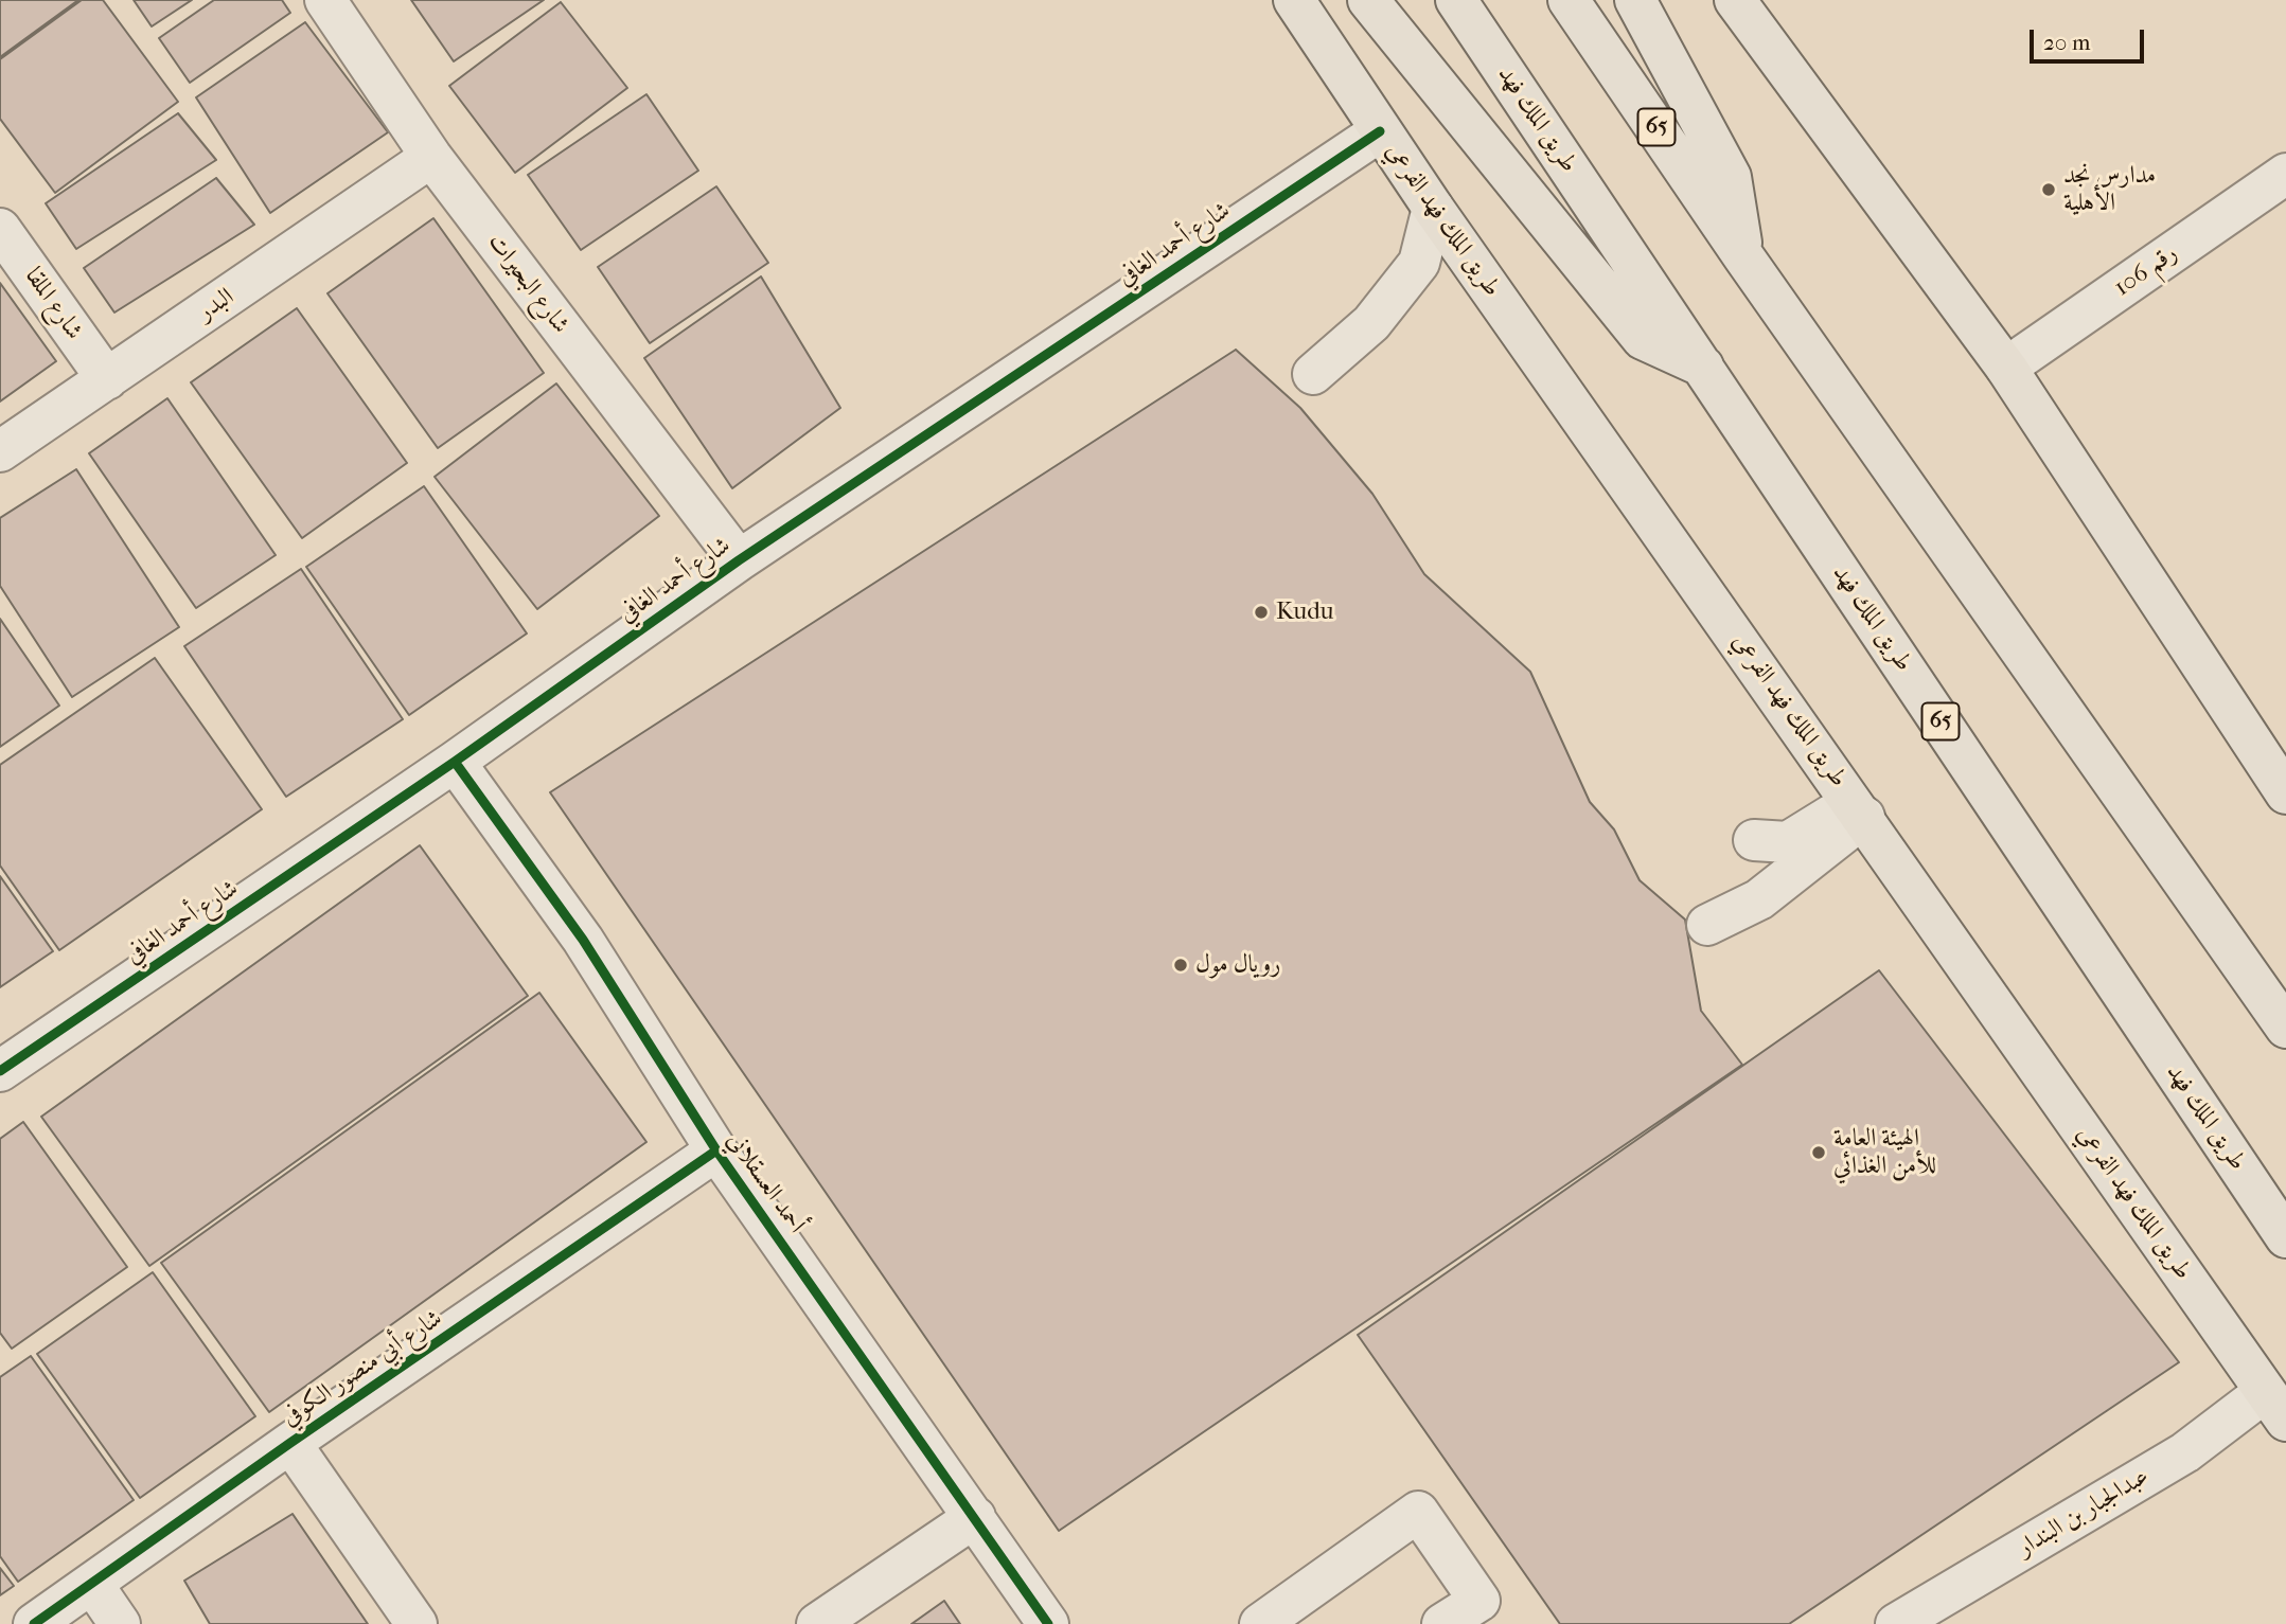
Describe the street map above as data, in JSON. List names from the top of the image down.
{
  "streets": {
    "main road": ["طريق الملك فهد", "65", "طريق الملك فهد الفرعي"],
    "street": [
      "شارع أحمد الغافي",
      "رقم 106",
      "شارع البحيرات",
      "شارع الملقا",
      "البدر",
      "أحمد العسقلاني",
      "شارع أبي منصور الكوفي",
      "عبدالجبار بن البندار"
    ]
  },
  "crossings": [
    ["طريق الملك فهد الفرعي", "شارع أحمد الغافي"],
    ["طريق الملك فهد الفرعي", "عبدالجبار بن البندار"],
    ["شارع أحمد الغافي", "شارع البحيرات"],
    ["شارع أحمد الغافي", "أحمد العسقلاني"],
    ["شارع البحيرات", "البدر"],
    ["شارع الملقا", "البدر"],
    ["أحمد العسقلاني", "شارع أبي منصور الكوفي"]
  ],
  "places": [
    "مدارس نجد الأهلية",
    "Kudu",
    "رويال مول",
    "الهيئة العامة للأمن الغذائي"
  ],
  "scale_bar": "20 m"
}
